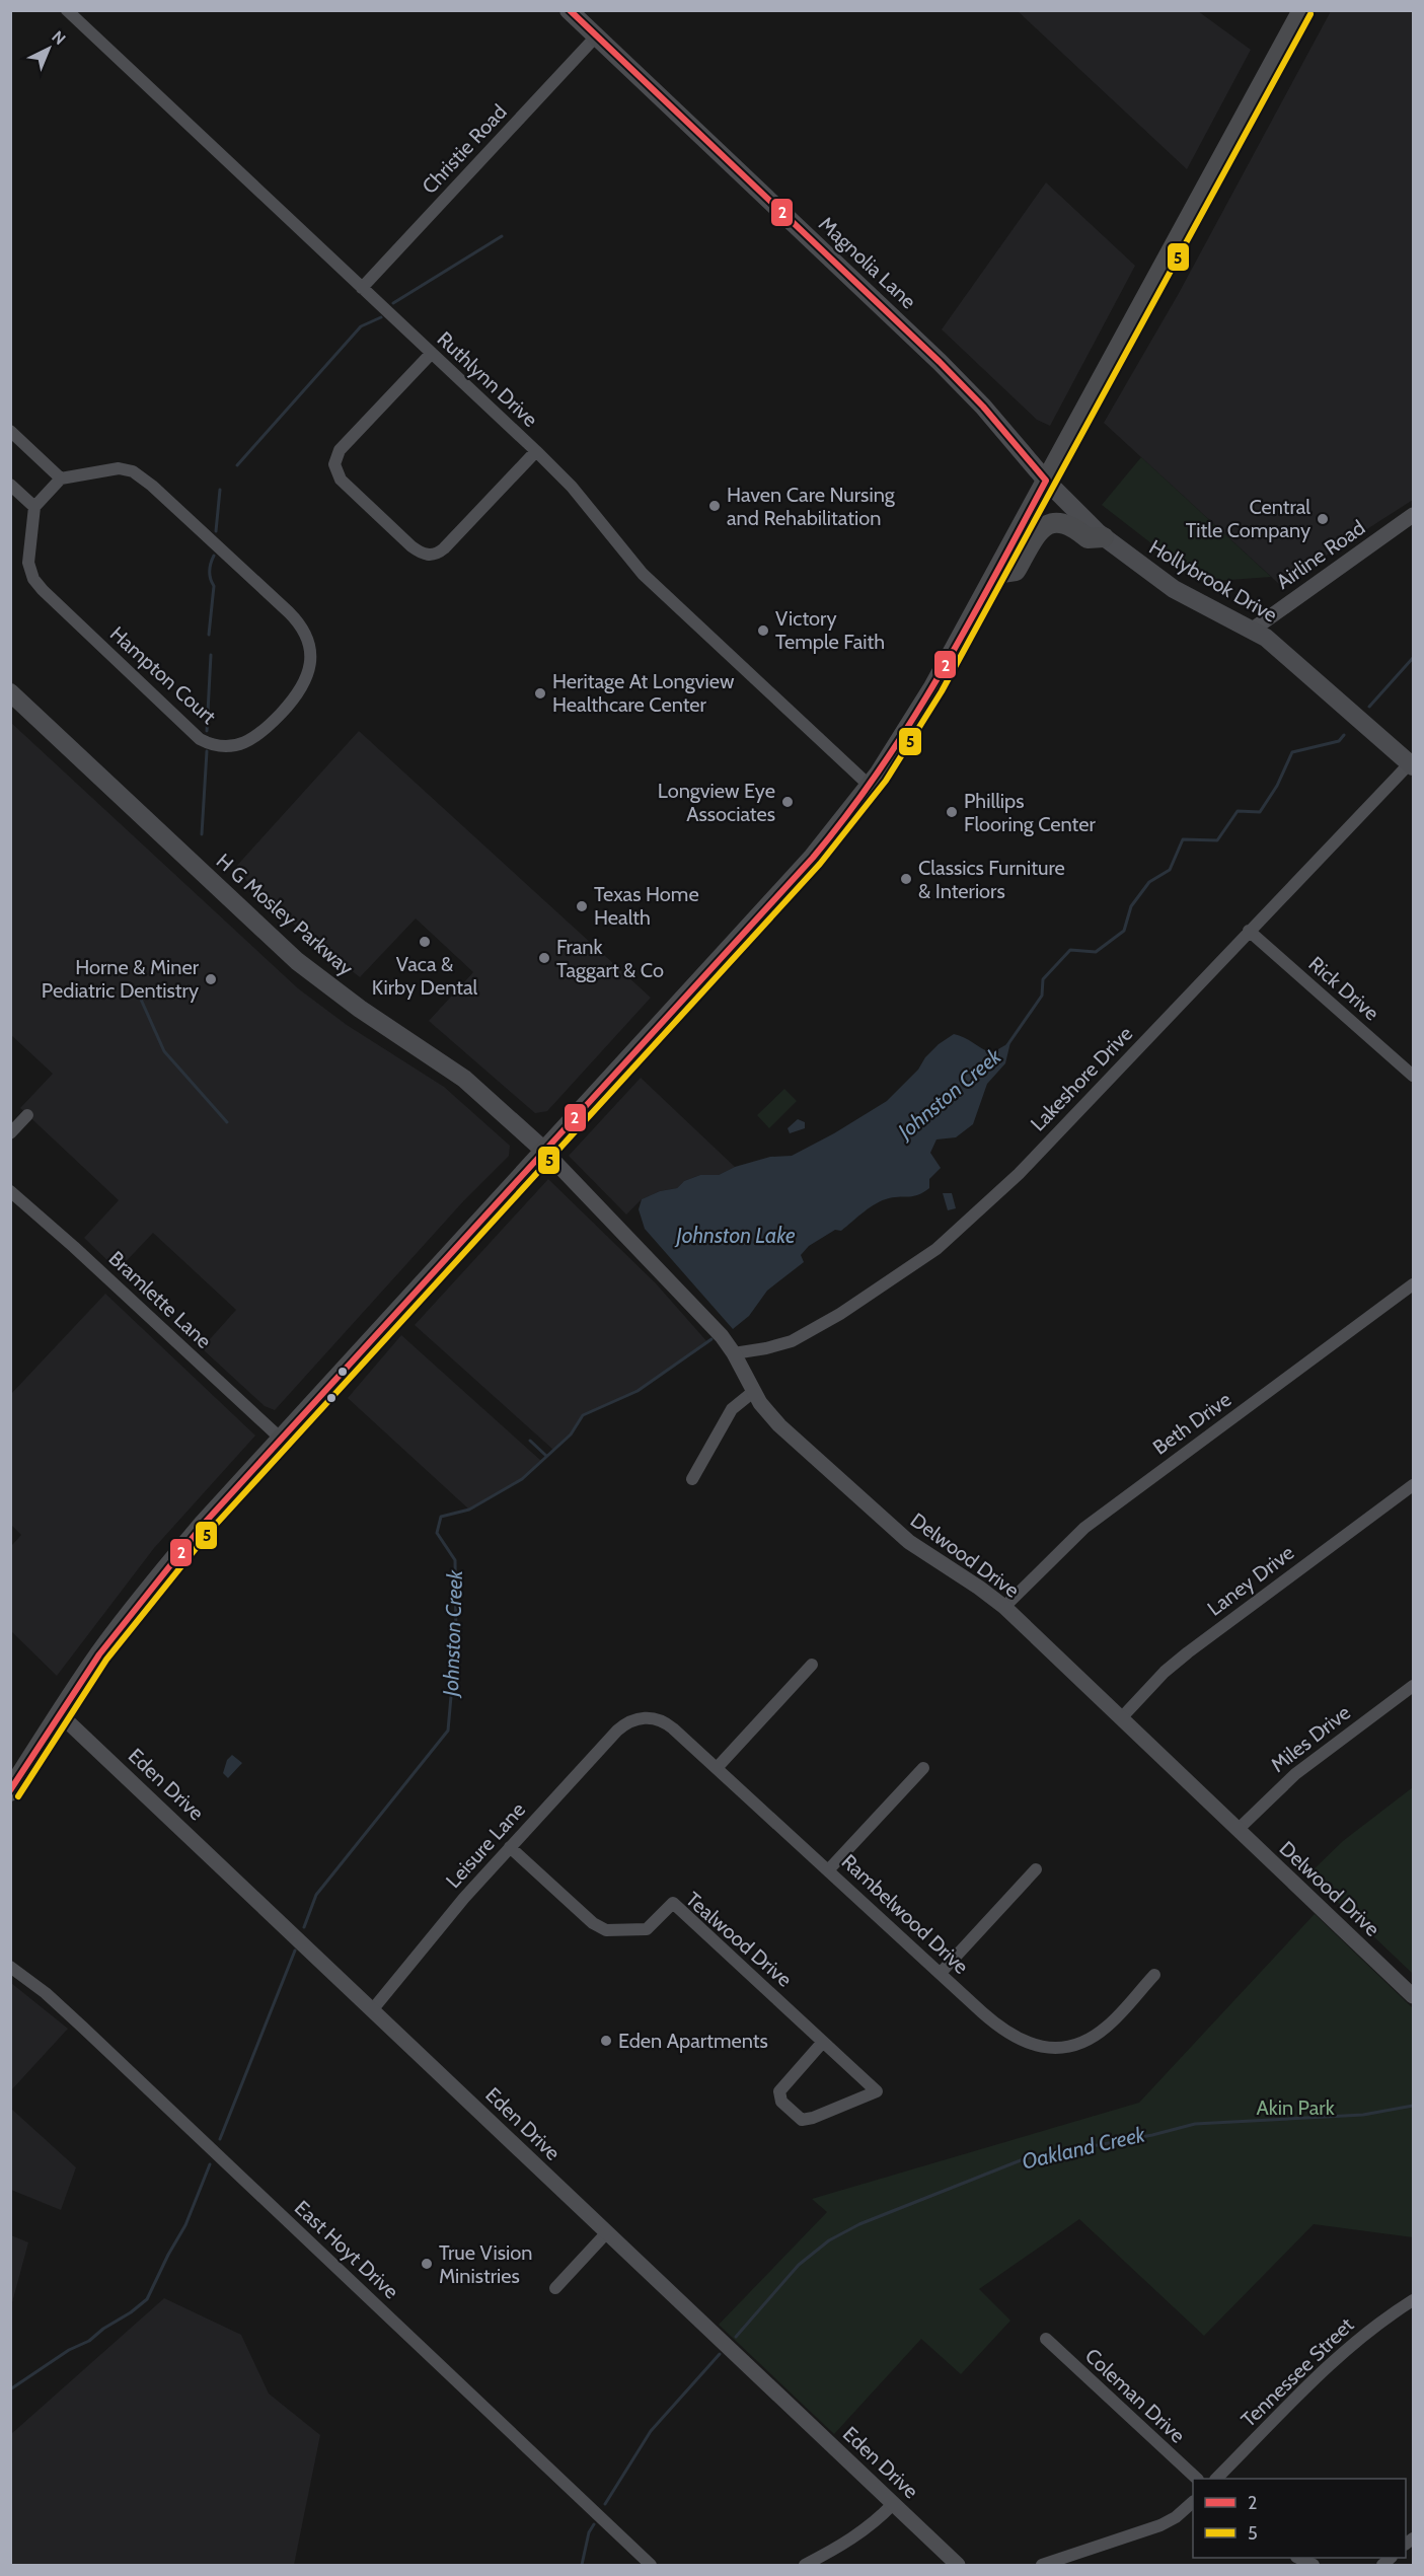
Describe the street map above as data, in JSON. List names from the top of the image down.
{
  "streets": {
    "main road": ["Magnolia Lane", "Hollybrook Drive", "H G Mosley Parkway"],
    "street": [
      "Christie Road",
      "Ruthlynn Drive",
      "Airline Road",
      "Hampton Court",
      "Rick Drive",
      "Lakeshore Drive",
      "Bramlette Lane",
      "Beth Drive",
      "Delwood Drive",
      "Laney Drive",
      "Miles Drive",
      "Eden Drive",
      "Leisure Lane",
      "Rambelwood Drive",
      "Tealwood Drive",
      "East Hoyt Drive",
      "Tennessee Street",
      "Coleman Drive"
    ]
  },
  "crossings": [
    ["Christie Road", "Magnolia Lane"],
    ["Christie Road", "Ruthlynn Drive"],
    ["Magnolia Lane", "Hollybrook Drive"],
    ["Airline Road", "Hollybrook Drive"],
    ["Hollybrook Drive", "Lakeshore Drive"],
    ["H G Mosley Parkway", "Delwood Drive"],
    ["Rick Drive", "Lakeshore Drive"],
    ["Lakeshore Drive", "Delwood Drive"],
    ["Beth Drive", "Delwood Drive"],
    ["Delwood Drive", "Laney Drive"],
    ["Delwood Drive", "Miles Drive"],
    ["Eden Drive", "Leisure Lane"],
    ["Leisure Lane", "Rambelwood Drive"],
    ["Leisure Lane", "Tealwood Drive"]
  ],
  "water": ["Johnston Creek", "Johnston Lake", "Oakland Creek"],
  "parks": ["Akin Park"],
  "places": [
    "Haven Care Nursing and Rehabilitation",
    "Central Title Company",
    "Victory Temple Faith",
    "Heritage At Longview Healthcare Center",
    "Longview Eye Associates",
    "Phillips Flooring Center",
    "Classics Furniture & Interiors",
    "Texas Home Health",
    "Vaca & Kirby Dental",
    "Frank Taggart & Co",
    "Horne & Miner Pediatric Dentistry",
    "Eden Apartments",
    "True Vision Ministries"
  ],
  "lines": ["transit line 2", "transit line 5"],
  "legend": ["2", "5"],
  "north": "top right"
}
